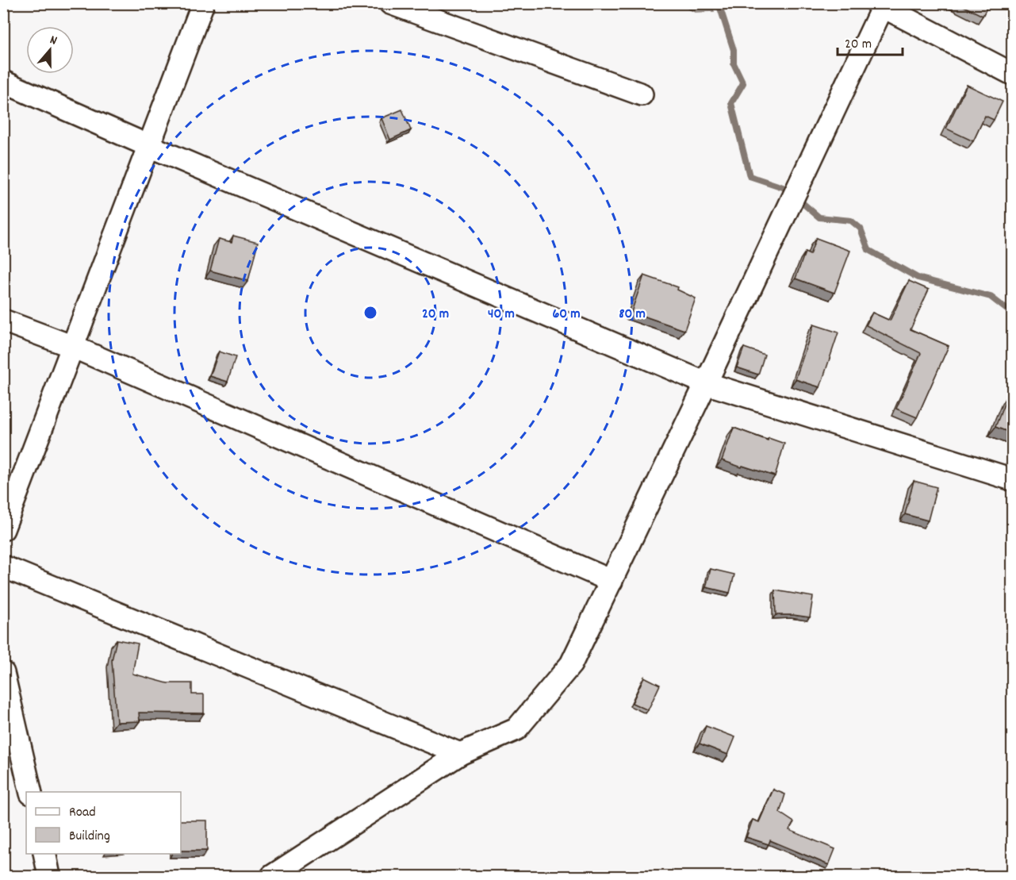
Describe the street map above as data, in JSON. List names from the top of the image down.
{
  "legend": ["Road", "Building"],
  "scale_bar": "20 m",
  "north": "top",
  "rings": [
    "20 m",
    "40 m",
    "60 m",
    "80 m"
  ]
}
